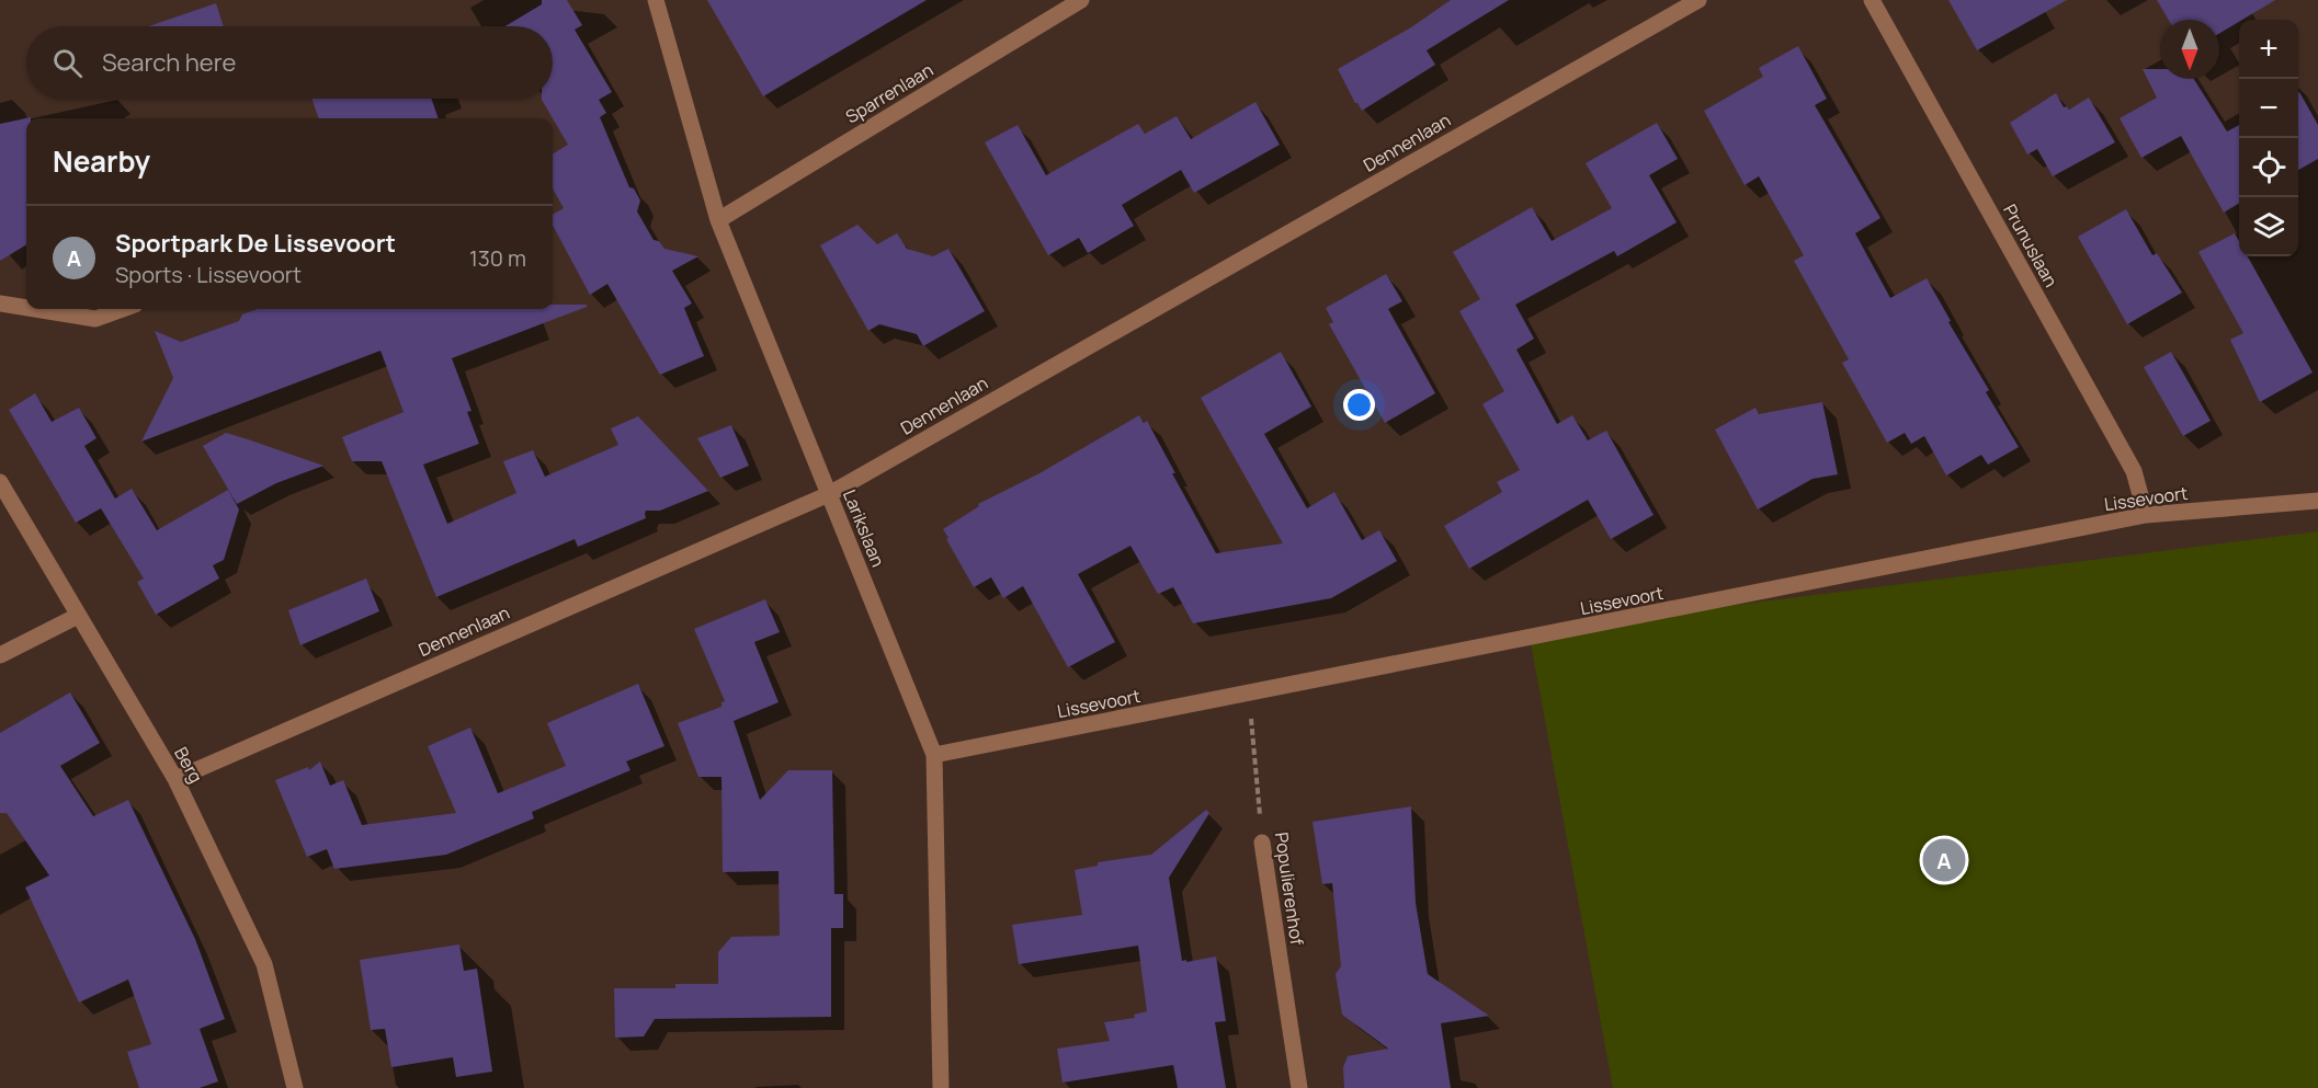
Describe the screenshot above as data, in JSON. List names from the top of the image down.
{
  "streets": {
    "street": [
      "Sparrenlaan",
      "Dennenlaan",
      "Prunuslaan",
      "Lissevoort",
      "Larikslaan",
      "Berg",
      "Populierenhof"
    ]
  },
  "crossings": [
    ["Sparrenlaan", "Larikslaan"],
    ["Dennenlaan", "Larikslaan"],
    ["Dennenlaan", "Berg"],
    ["Prunuslaan", "Lissevoort"],
    ["Lissevoort", "Larikslaan"],
    ["Lissevoort", "Populierenhof"]
  ],
  "north": "bottom",
  "page": {
    "map_buttons": ["+", "−"],
    "search": "Search here",
    "heading": "Nearby",
    "list": [
      {
        "mark": "A",
        "name": "Sportpark De Lissevoort",
        "note": "Sports · Lissevoort",
        "value": "130 m"
      }
    ],
    "pins": "A"
  }
}
